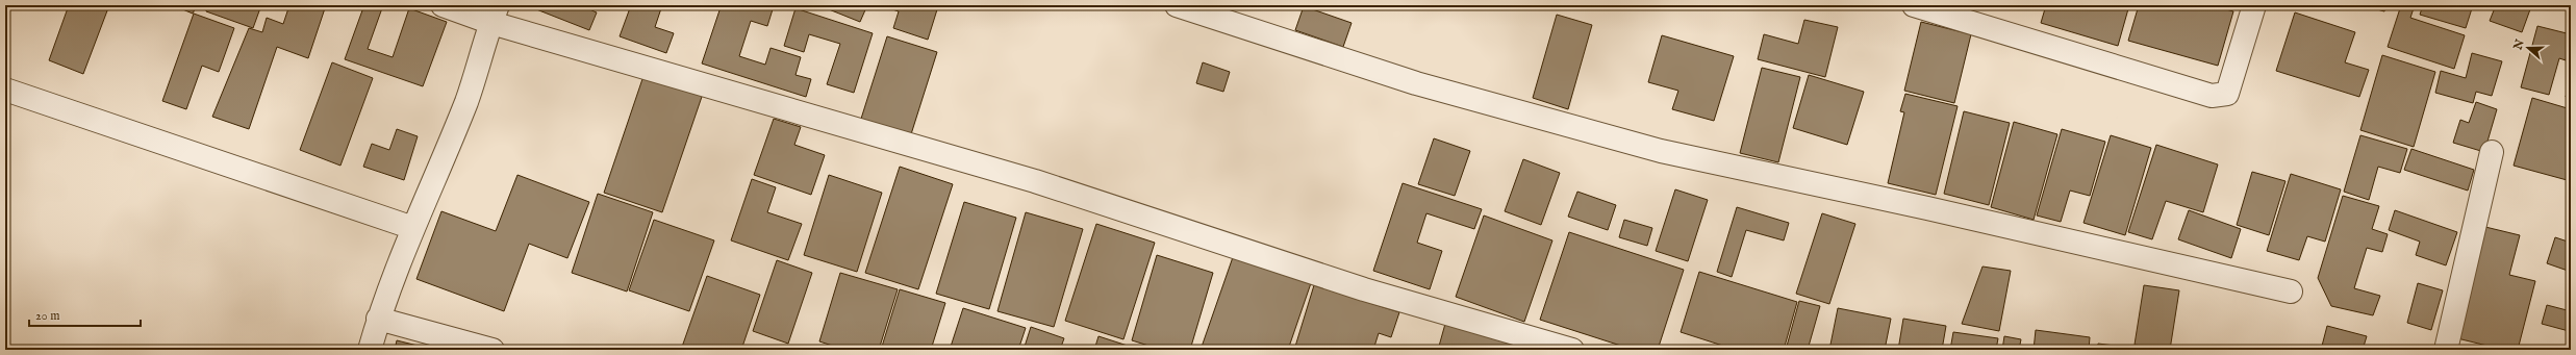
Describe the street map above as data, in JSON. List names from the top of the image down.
{
  "scale_bar": "20 m",
  "north": "left"
}
